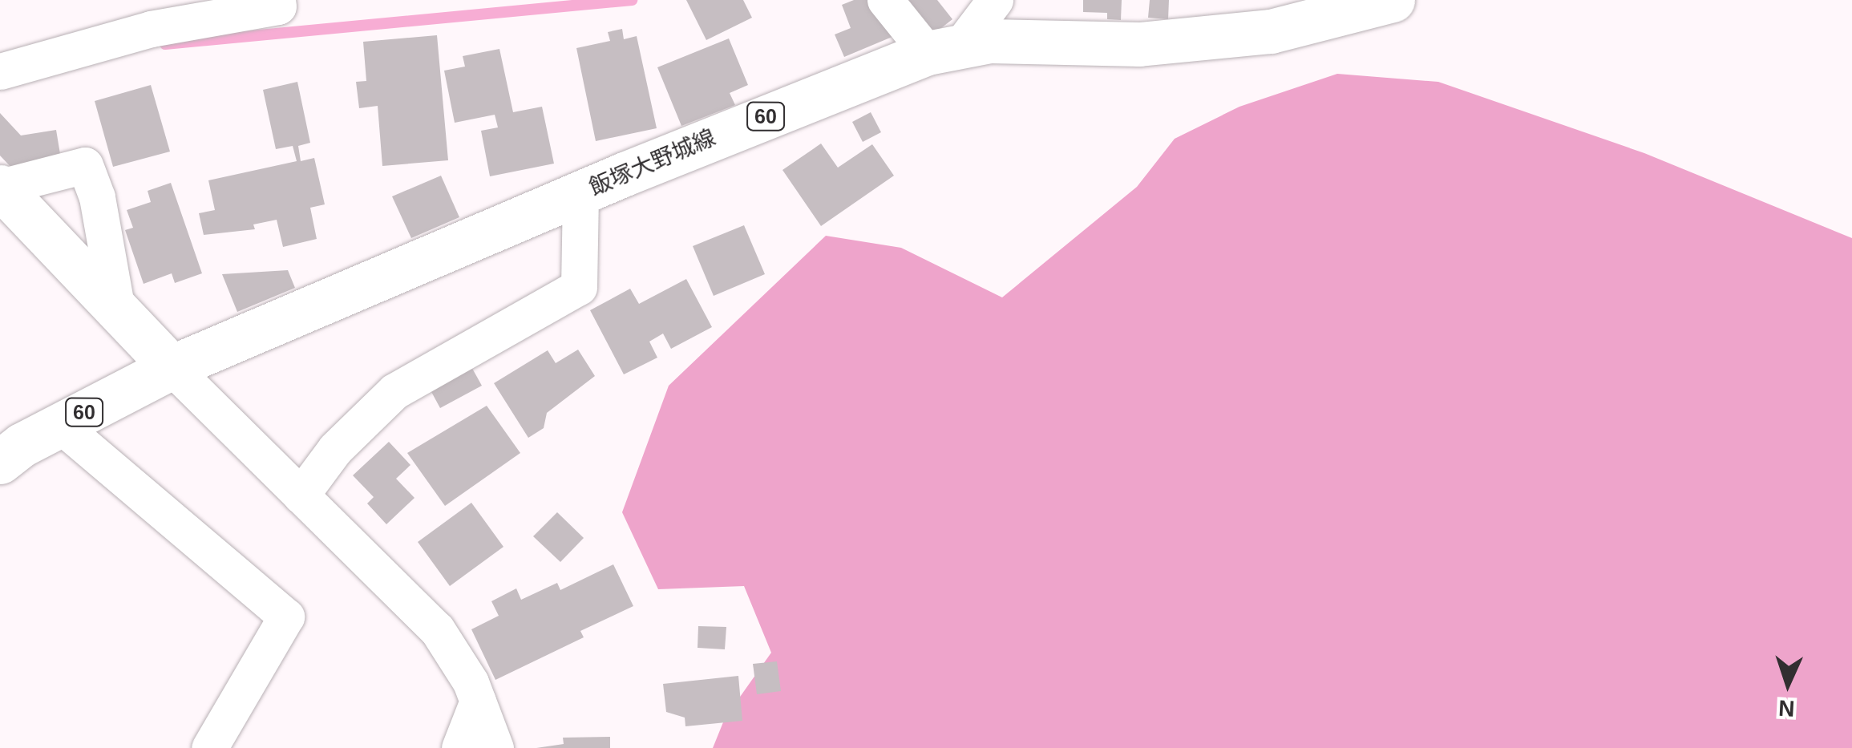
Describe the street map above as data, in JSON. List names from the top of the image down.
{
  "streets": {
    "main road": ["60", "飯塚大野城線"]
  },
  "north": "bottom"
}
